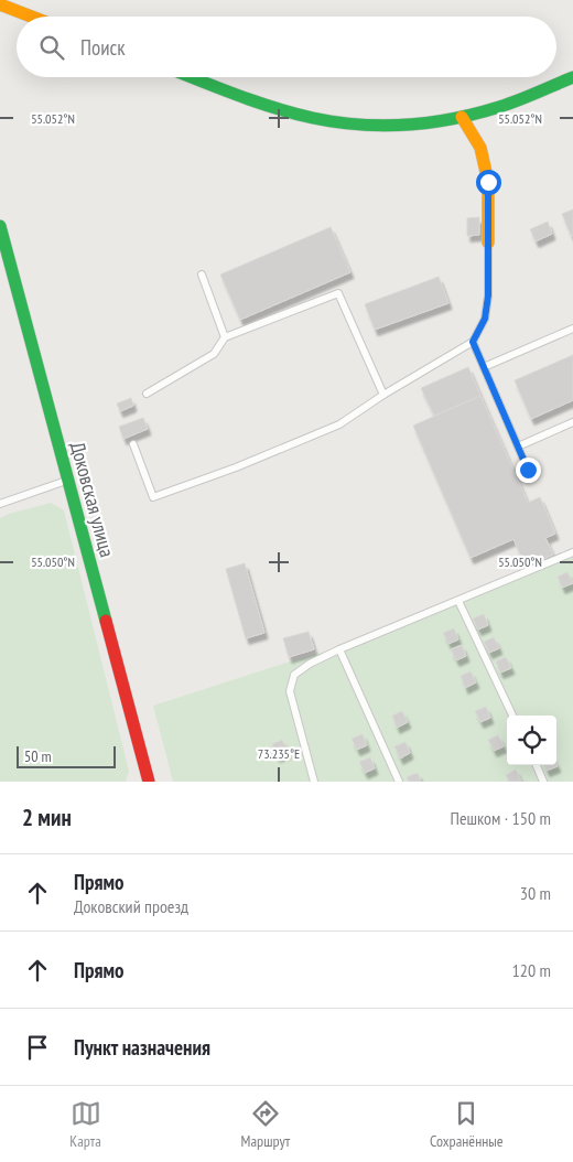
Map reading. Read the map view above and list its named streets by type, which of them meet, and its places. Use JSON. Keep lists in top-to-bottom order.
{
  "streets": {
    "street": ["Доковская улица"]
  },
  "scale_bar": "50 m",
  "page": {
    "search": "Поиск",
    "scale": "50 m",
    "heading": ["2 мин", "Пешком · 150 m"],
    "list": [
      ["Прямо", "Доковский проезд", "30 m"],
      ["Прямо", "120 m"],
      "Пункт назначения"
    ],
    "nav": ["Карта", "Маршрут", "Сохранённые"]
  },
  "coordinates": ["55.052°N", "55.050°N", "73.235°E"]
}
